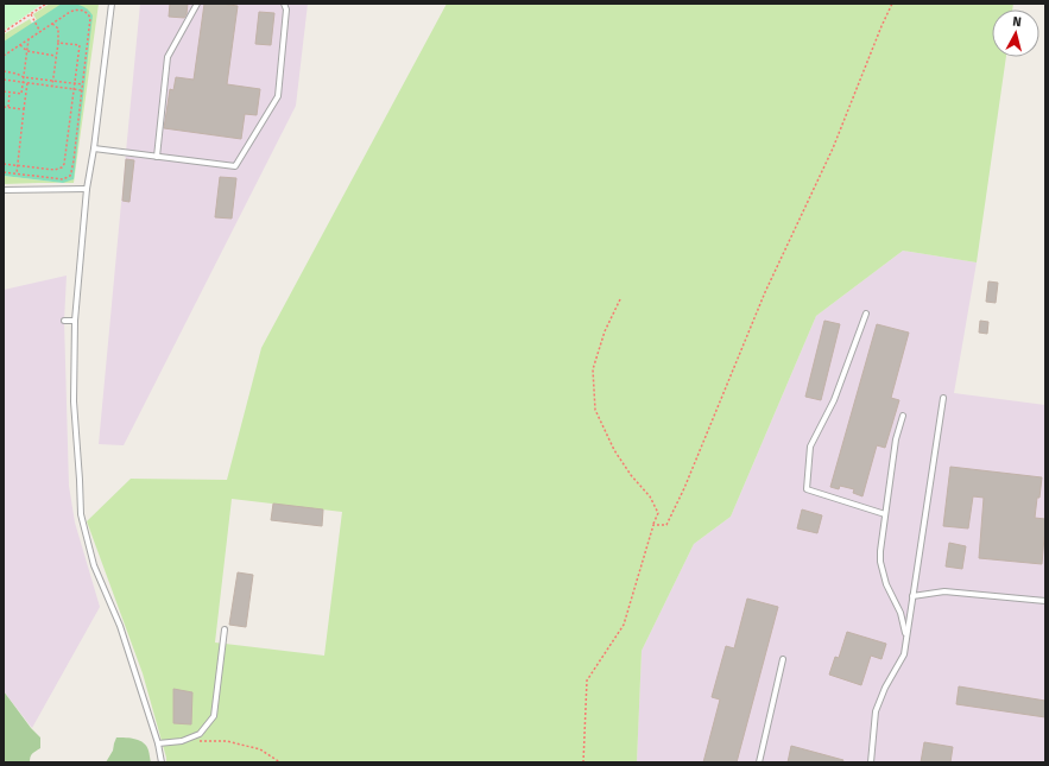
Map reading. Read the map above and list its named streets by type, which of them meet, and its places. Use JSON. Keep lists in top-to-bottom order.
{
  "north": "top"
}
